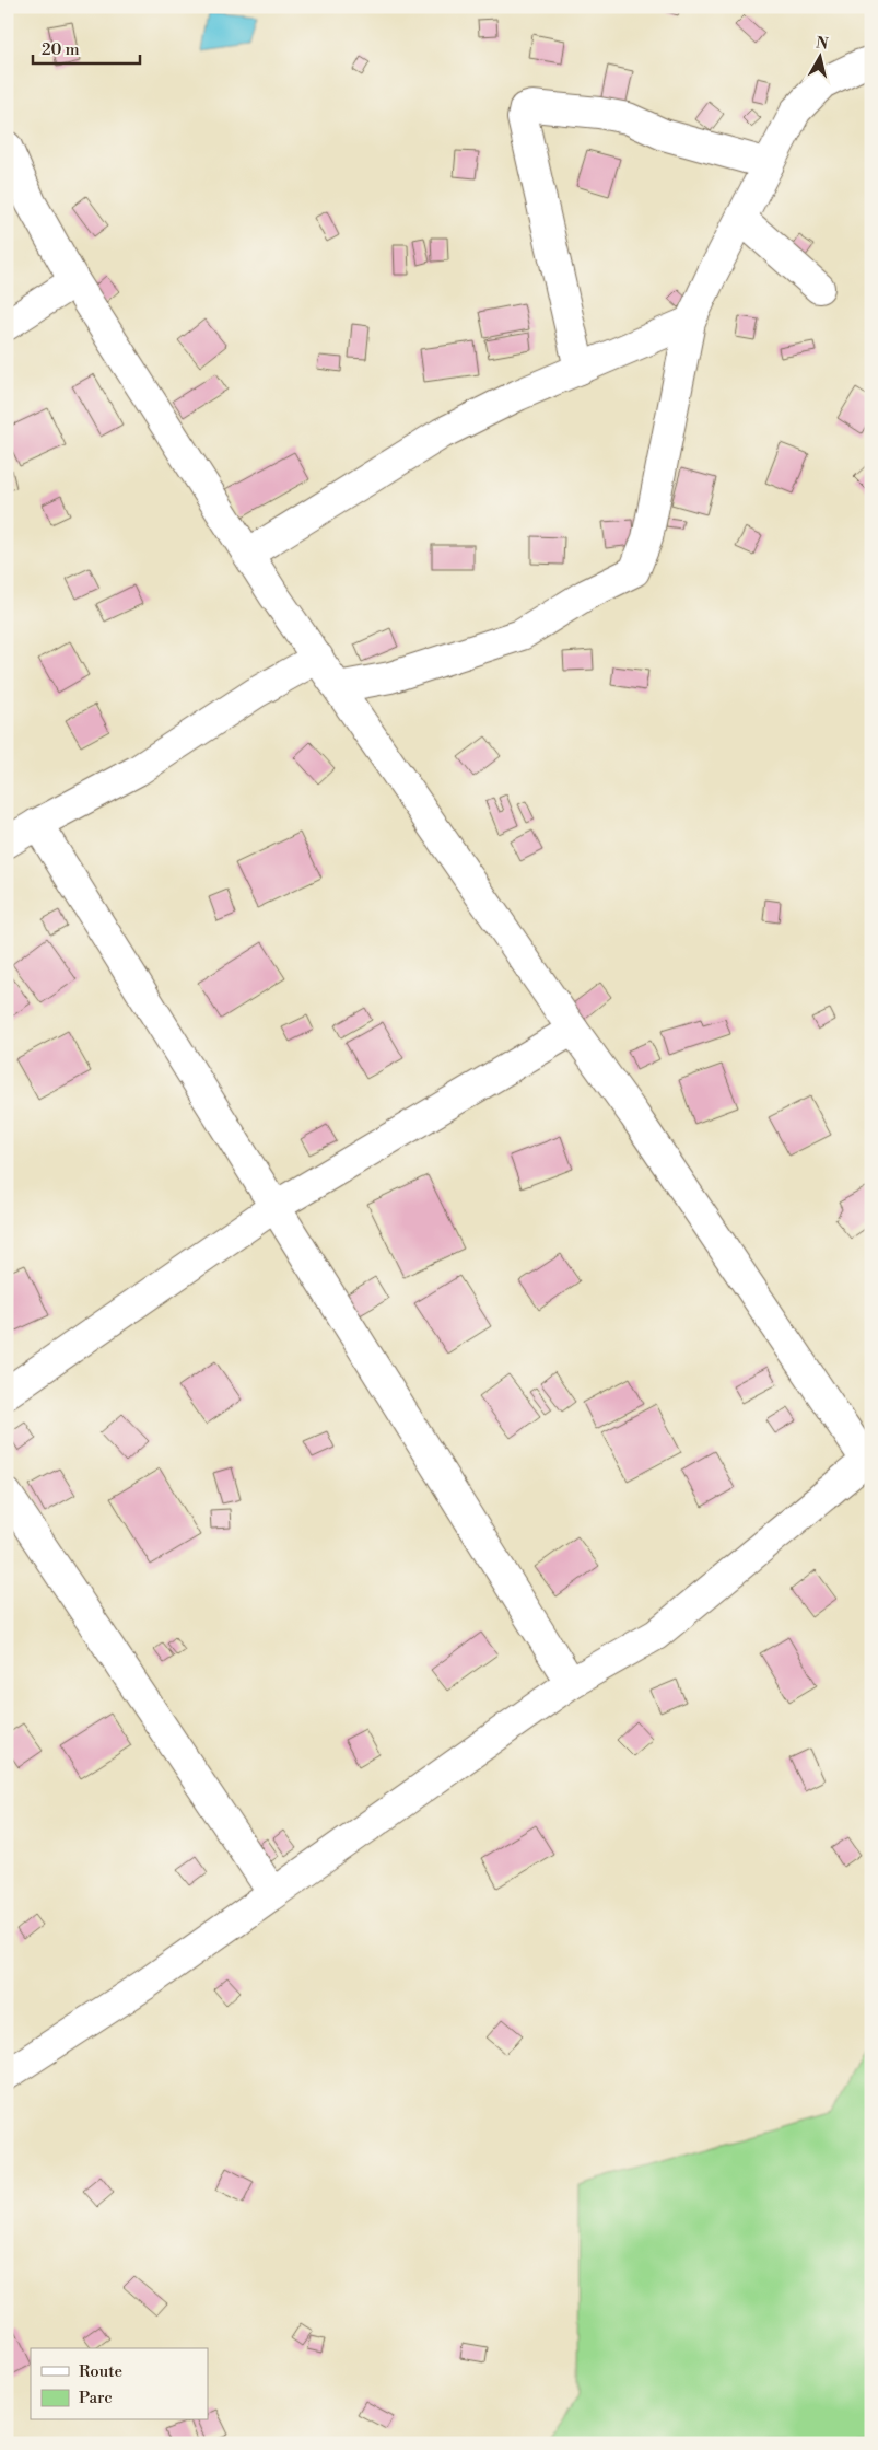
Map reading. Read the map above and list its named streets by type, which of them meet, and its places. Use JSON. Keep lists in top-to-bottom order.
{
  "legend": ["Route", "Parc"],
  "scale_bar": "20 m",
  "north": "top"
}
